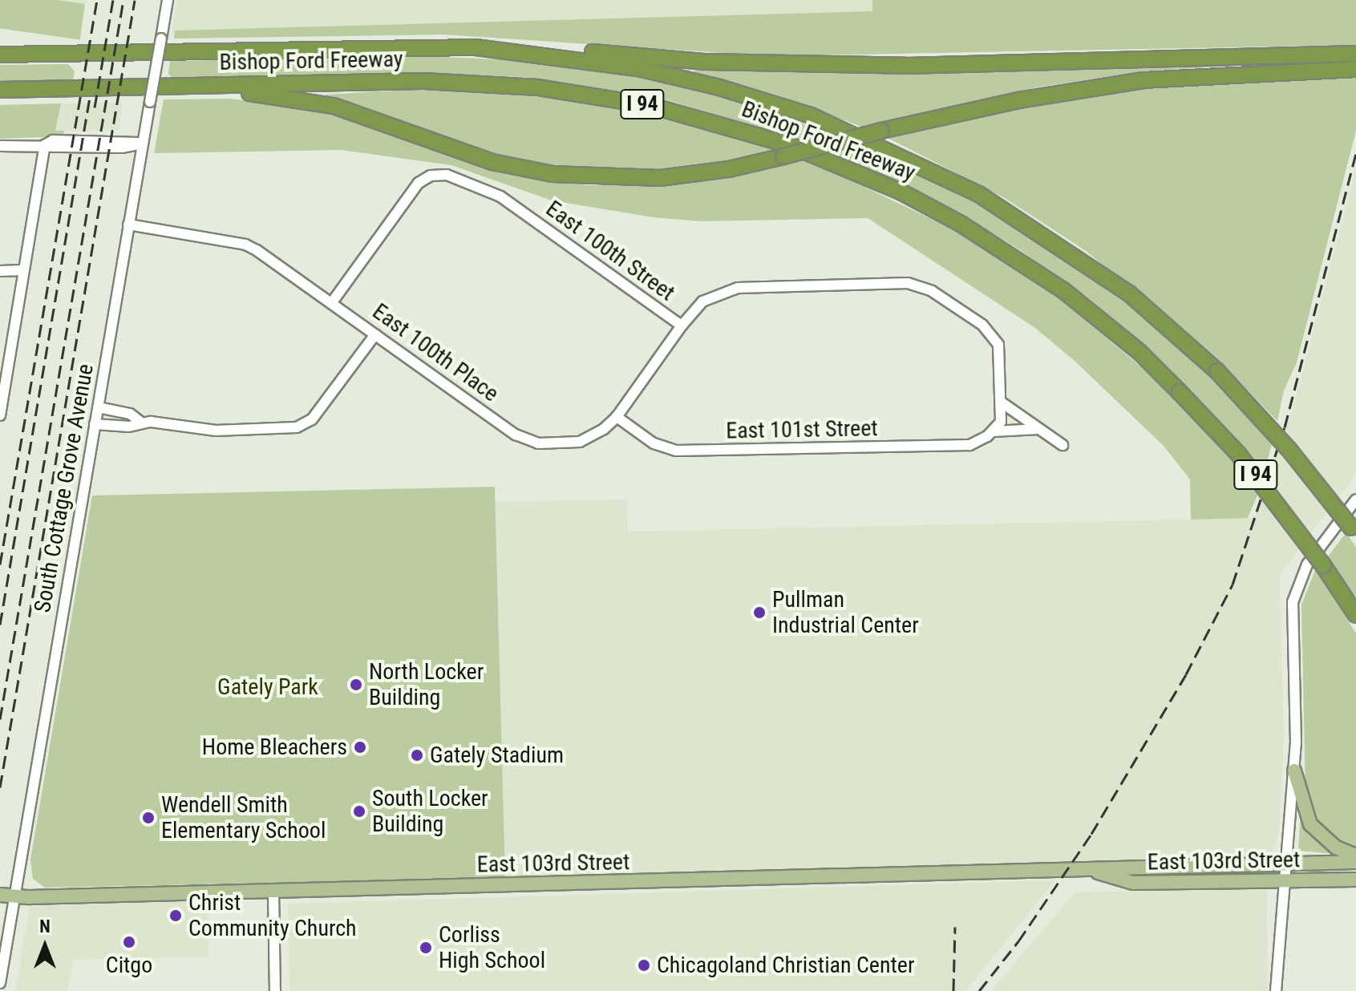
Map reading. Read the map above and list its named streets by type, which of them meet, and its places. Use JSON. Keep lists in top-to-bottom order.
{
  "streets": {
    "highway": ["Bishop Ford Freeway", "I 94"],
    "main road": ["East 103rd Street"],
    "street": [
      "East 100th Street",
      "East 100th Place",
      "East 101st Street",
      "South Cottage Grove Avenue"
    ]
  },
  "crossings": [
    ["East 100th Street", "East 100th Place"],
    ["East 100th Place", "East 101st Street"],
    ["East 100th Place", "South Cottage Grove Avenue"],
    ["South Cottage Grove Avenue", "East 103rd Street"]
  ],
  "parks": ["Gately Park"],
  "places": [
    "Pullman Industrial Center",
    "North Locker Building",
    "Home Bleachers",
    "Gately Stadium",
    "South Locker Building",
    "Wendell Smith Elementary School",
    "Christ Community Church",
    "Citgo",
    "Corliss High School",
    "Chicagoland Christian Center"
  ],
  "north": "top"
}
